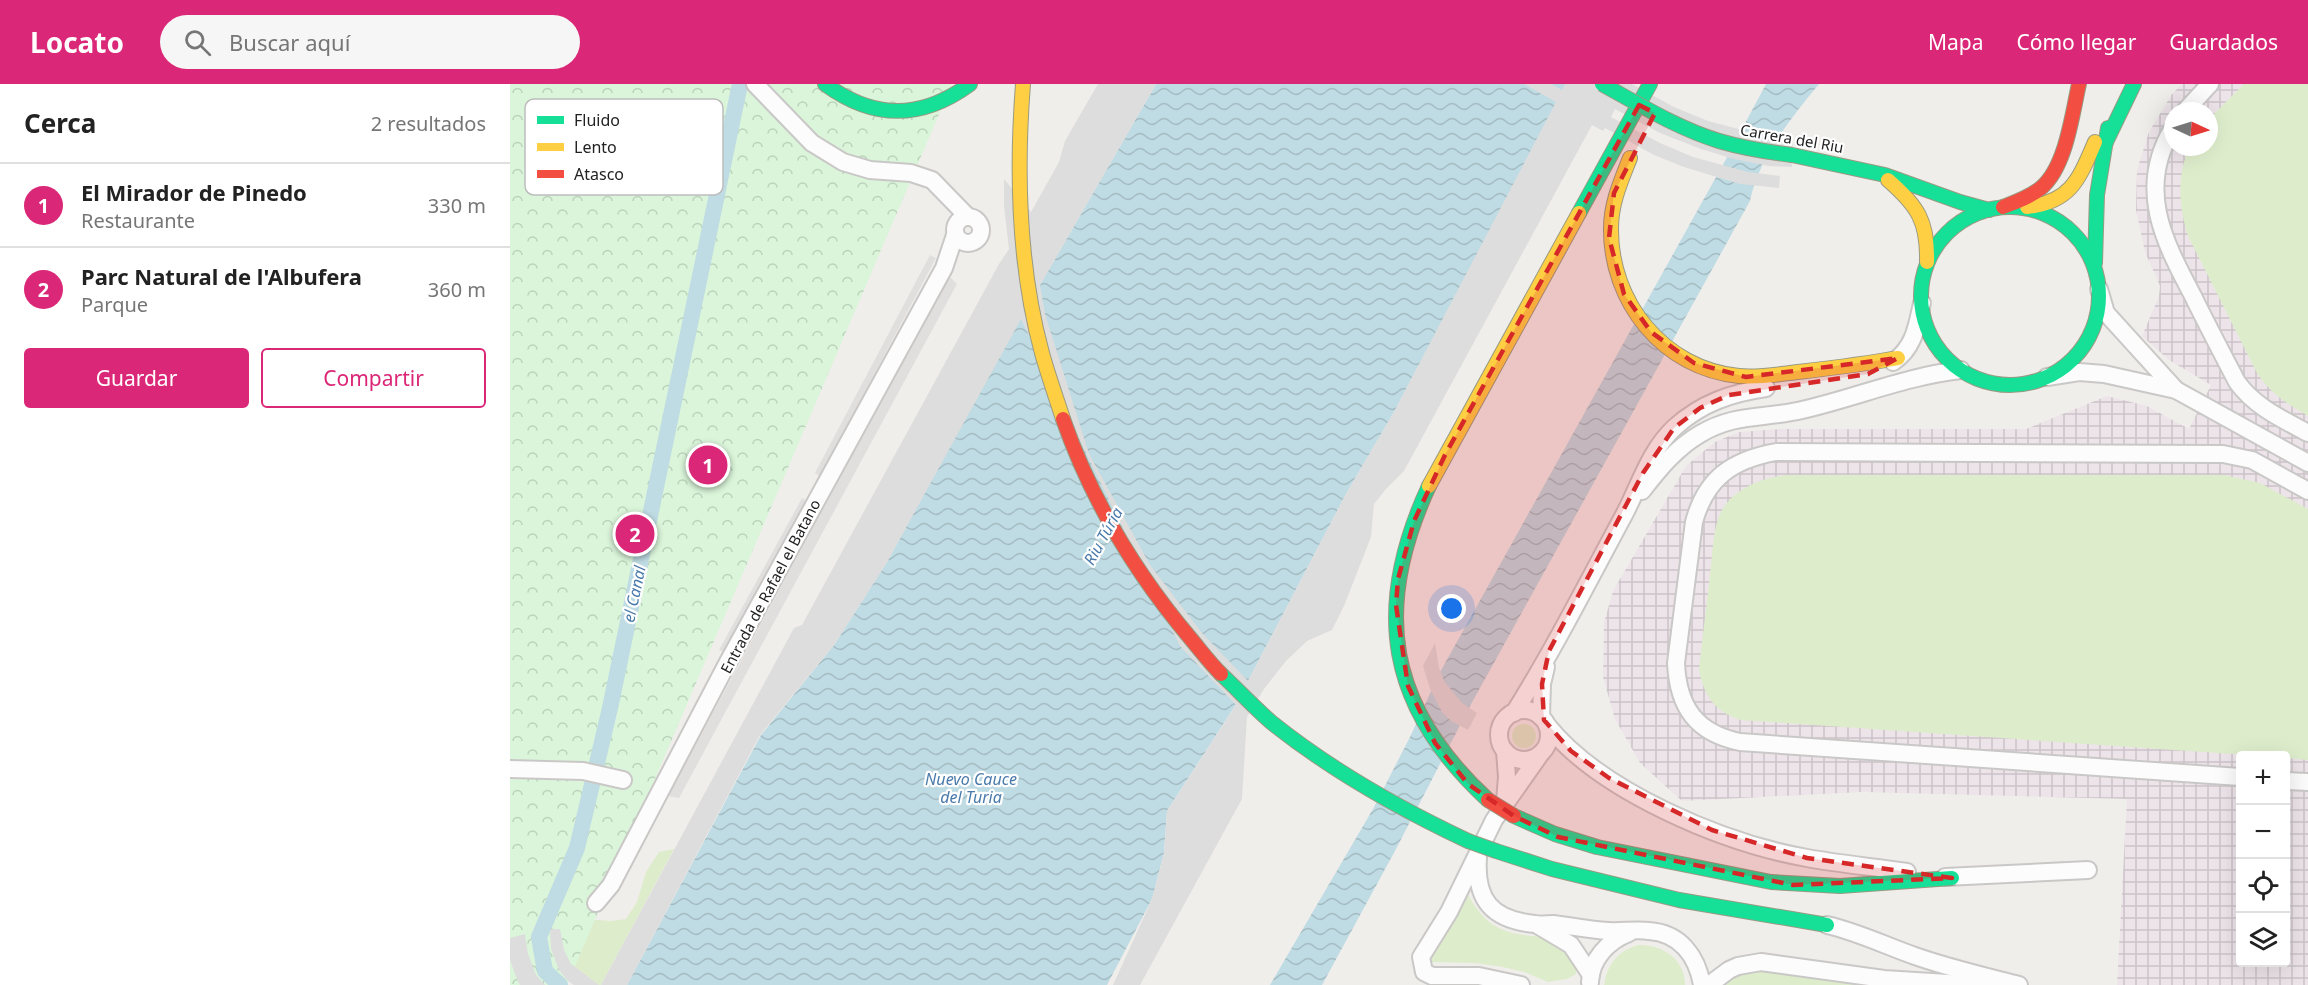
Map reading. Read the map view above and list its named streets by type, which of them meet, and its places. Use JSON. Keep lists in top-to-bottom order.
{
  "streets": {
    "main road": ["Carrera del Riu"],
    "street": ["Entrada de Rafael el Batano"]
  },
  "water": ["Riu Túria", "el Canal", "Nuevo Cauce del Turia"],
  "legend": ["Fluido", "Lento", "Atasco"],
  "north": "right",
  "page": {
    "header": "Locato",
    "search": "Buscar aquí",
    "nav": ["Mapa", "Cómo llegar", "Guardados"],
    "heading": ["Cerca", "2 resultados"],
    "list": [
      {
        "mark": "1",
        "name": "El Mirador de Pinedo",
        "note": "Restaurante",
        "value": "330 m"
      },
      {
        "mark": "2",
        "name": "Parc Natural de l'Albufera",
        "note": "Parque",
        "value": "360 m"
      }
    ],
    "buttons": ["Guardar", "Compartir"],
    "pins": ["1", "2"],
    "map_buttons": ["+", "−"]
  }
}
